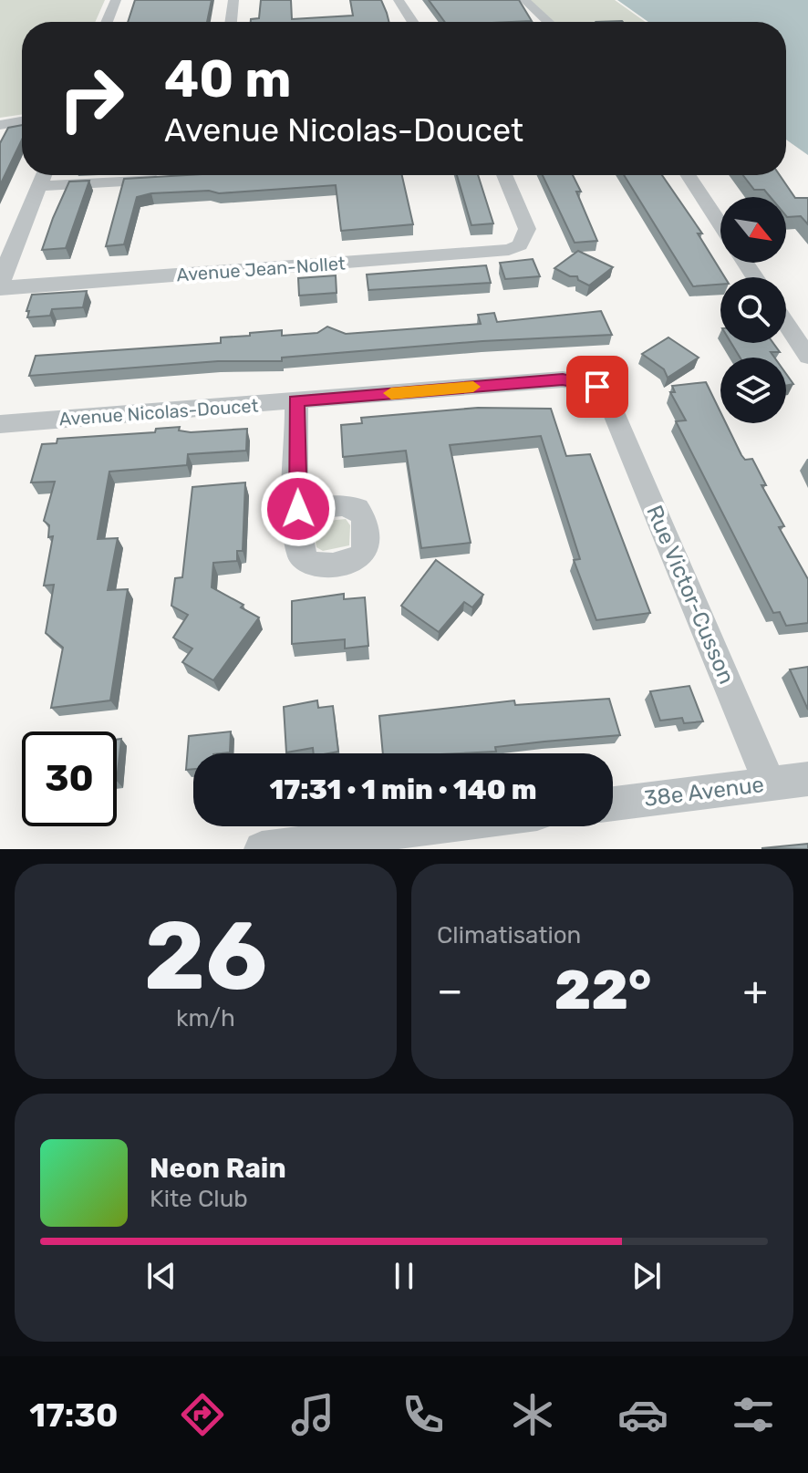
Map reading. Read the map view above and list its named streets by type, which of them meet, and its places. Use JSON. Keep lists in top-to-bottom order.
{
  "streets": {
    "street": [
      "Avenue Jean-Nollet",
      "Avenue Nicolas-Doucet",
      "Rue Victor-Cusson",
      "38e Avenue"
    ]
  },
  "crossings": [
    ["Avenue Nicolas-Doucet", "Rue Victor-Cusson"],
    ["Rue Victor-Cusson", "38e Avenue"]
  ],
  "north": "bottom right",
  "page": {
    "turn": ["40 m", "Avenue Nicolas-Doucet"],
    "limit": "30",
    "trip": "17:31 · 1 min · 140 m",
    "tile": [
      ["26", "km/h"],
      "Climatisation"
    ],
    "heat": ["−", "22°", "+"],
    "song": ["Neon Rain", "Kite Club"],
    "tabs": "17:30"
  }
}
